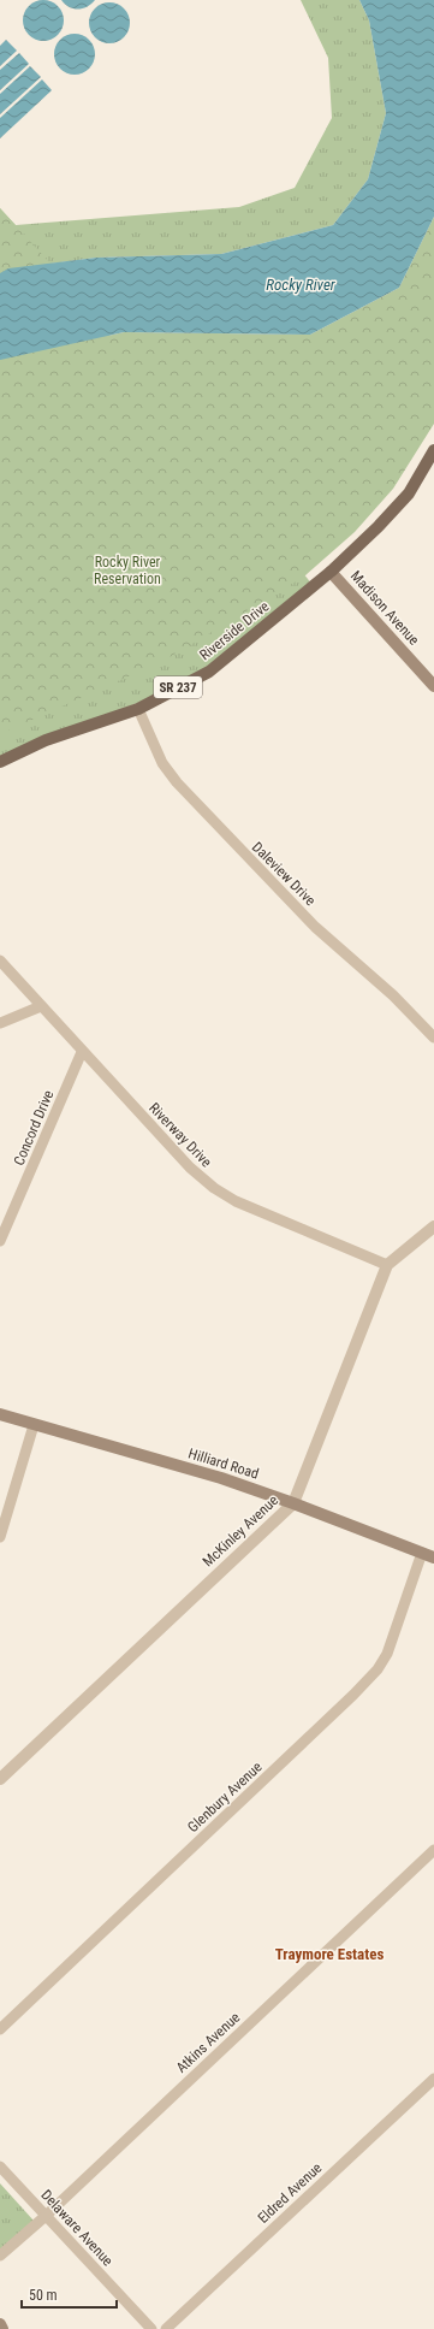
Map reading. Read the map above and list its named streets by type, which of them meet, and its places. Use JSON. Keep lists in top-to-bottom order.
{
  "streets": {
    "main road": [
      "Madison Avenue",
      "Riverside Drive",
      "SR 237",
      "Hilliard Road"
    ],
    "street": [
      "Daleview Drive",
      "Concord Drive",
      "Riverway Drive",
      "McKinley Avenue",
      "Glenbury Avenue",
      "Atkins Avenue",
      "Eldred Avenue",
      "Delaware Avenue"
    ]
  },
  "crossings": [
    ["Madison Avenue", "Riverside Drive"],
    ["Riverside Drive", "Daleview Drive"],
    ["Concord Drive", "Riverway Drive"],
    ["Riverway Drive", "McKinley Avenue"],
    ["Hilliard Road", "McKinley Avenue"],
    ["Hilliard Road", "Glenbury Avenue"],
    ["Atkins Avenue", "Delaware Avenue"]
  ],
  "districts": ["Traymore Estates"],
  "water": ["Rocky River"],
  "parks": ["Rocky River Reservation"],
  "scale_bar": "50 m"
}
